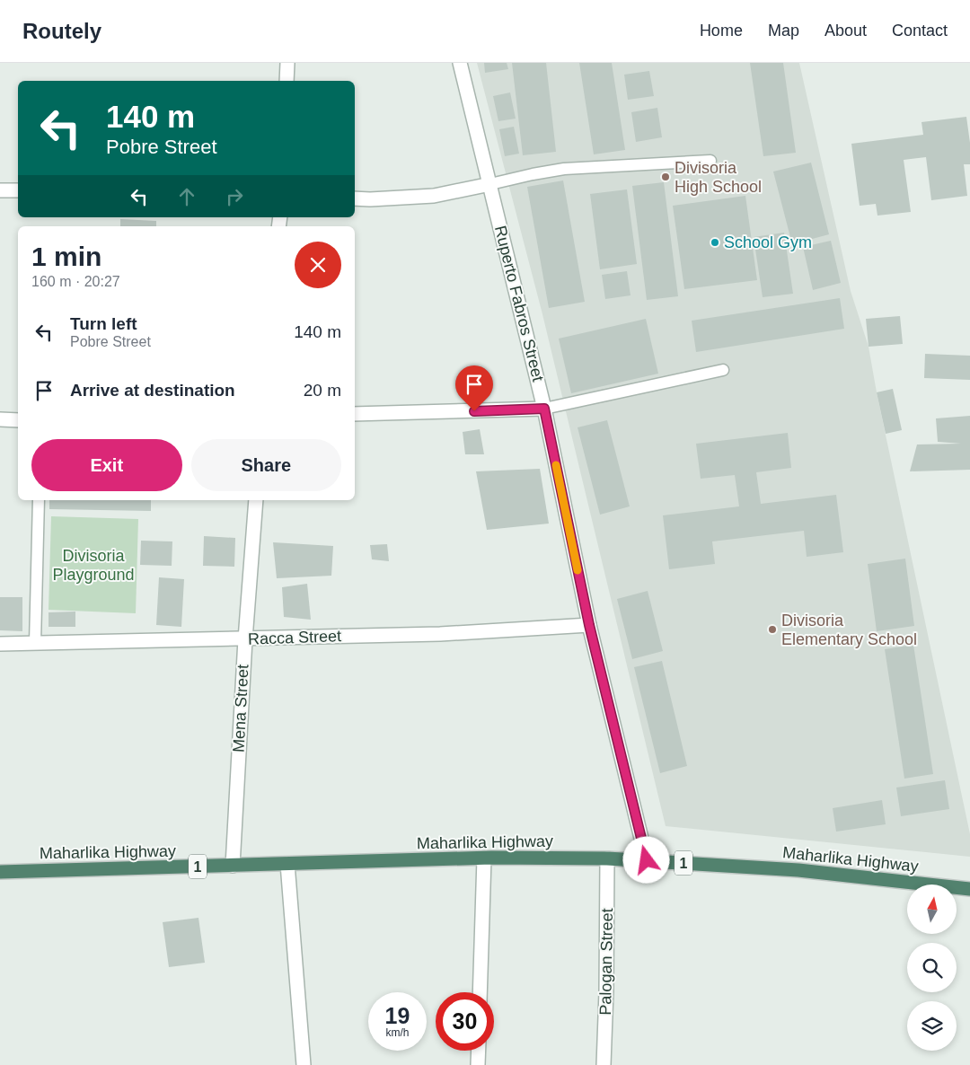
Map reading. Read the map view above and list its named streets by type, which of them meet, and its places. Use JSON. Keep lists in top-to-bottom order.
{
  "streets": {
    "highway": ["Maharlika Highway", "1"],
    "street": [
      "Ruperto Fabros Street",
      "Racca Street",
      "Mena Street",
      "Palogan Street"
    ]
  },
  "crossings": [
    ["Ruperto Fabros Street", "Racca Street"],
    ["Ruperto Fabros Street", "Maharlika Highway"],
    ["Racca Street", "Mena Street"],
    ["Mena Street", "Maharlika Highway"],
    ["Maharlika Highway", "Palogan Street"]
  ],
  "parks": ["Divisoria Playground"],
  "places": ["Divisoria High School", "School Gym", "Divisoria Elementary School"],
  "north": "top",
  "page": {
    "header": "Routely",
    "nav": [
      "Home",
      "Map",
      "About",
      "Contact"
    ],
    "turn": ["140 m", "Pobre Street"],
    "heading": ["1 min", "160 m · 20:27"],
    "list": [
      {
        "name": "Turn left",
        "note": "Pobre Street",
        "value": "140 m"
      },
      {
        "name": "Arrive at destination",
        "value": "20 m"
      }
    ],
    "buttons": ["Exit", "Share"],
    "speed": "19 km/h",
    "limit": "30"
  }
}
